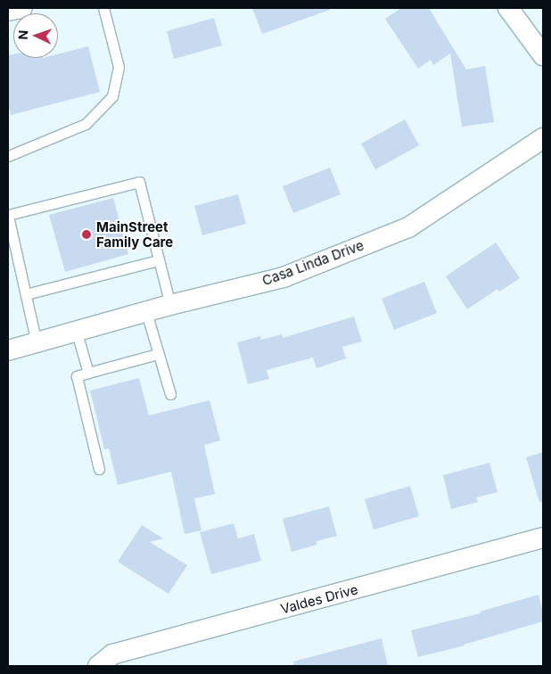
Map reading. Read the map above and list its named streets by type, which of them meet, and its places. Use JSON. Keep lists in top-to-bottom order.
{
  "streets": {
    "street": ["Casa Linda Drive", "Valdes Drive"]
  },
  "places": ["MainStreet Family Care"],
  "north": "left"
}
